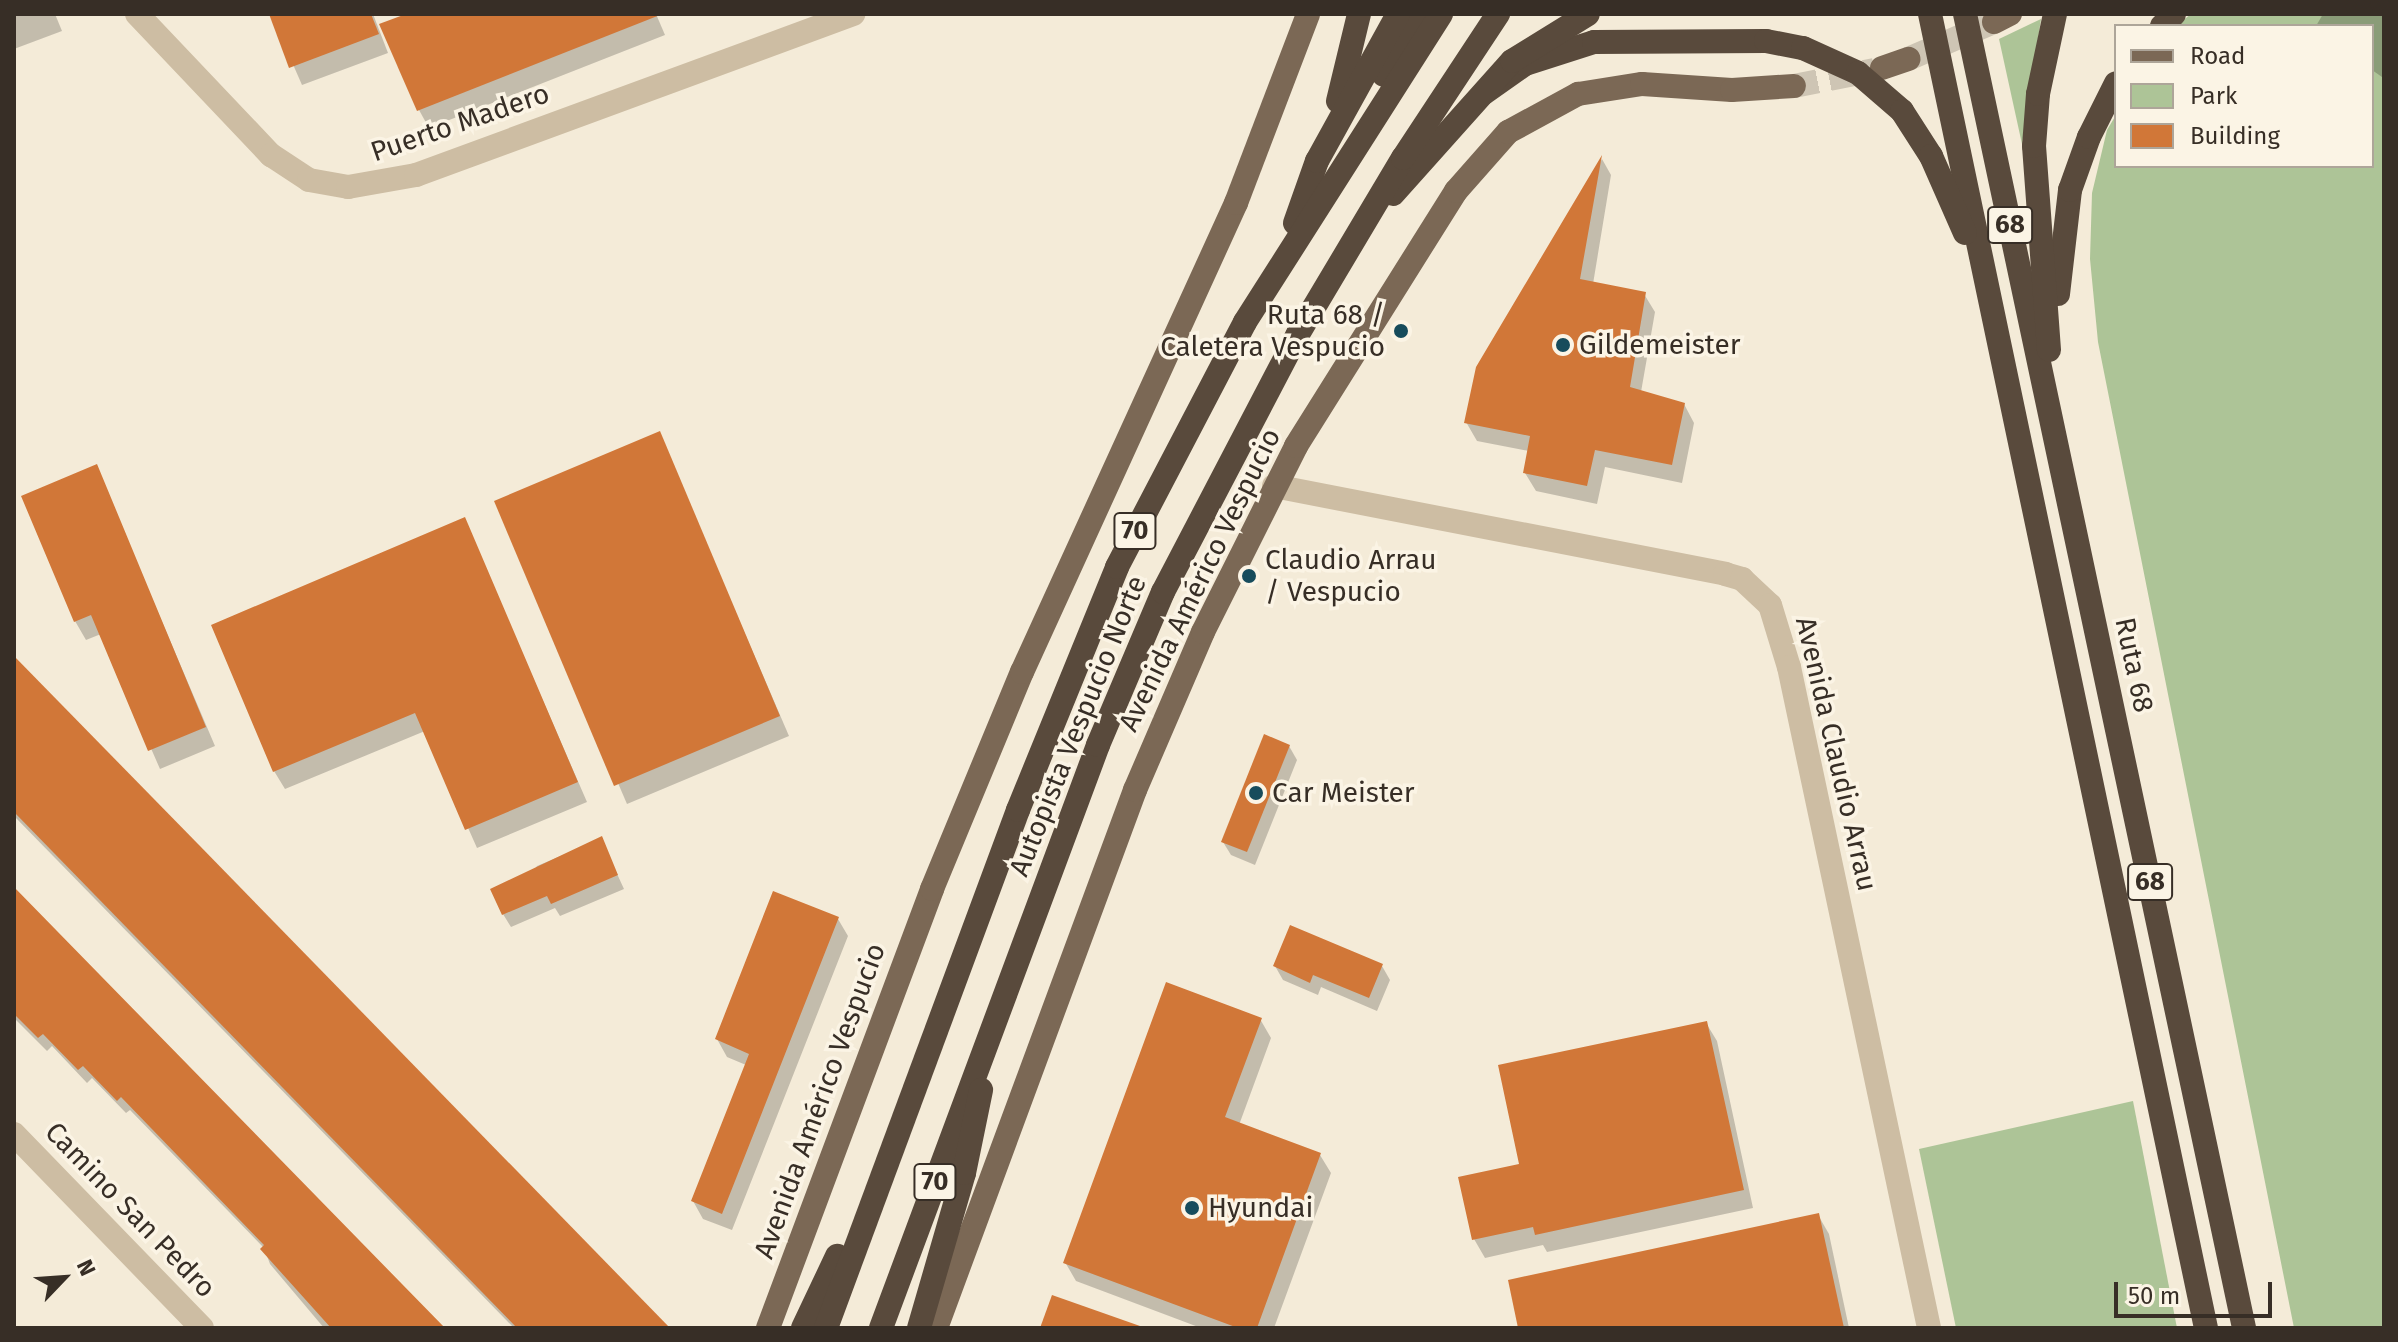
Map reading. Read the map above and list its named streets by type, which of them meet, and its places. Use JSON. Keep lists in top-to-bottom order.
{
  "streets": {
    "highway": [
      "68",
      "70",
      "Ruta 68",
      "Autopista Vespucio Norte"
    ],
    "main road": ["Avenida Américo Vespucio"],
    "street": ["Puerto Madero", "Avenida Claudio Arrau", "Camino San Pedro"]
  },
  "crossings": [
    ["Avenida Américo Vespucio", "Avenida Claudio Arrau"]
  ],
  "places": [
    "Ruta 68 / Caletera Vespucio",
    "Gildemeister",
    "Claudio Arrau / Vespucio",
    "Car Meister",
    "Hyundai"
  ],
  "legend": ["Road", "Park", "Building"],
  "scale_bar": "50 m",
  "north": "top right"
}
